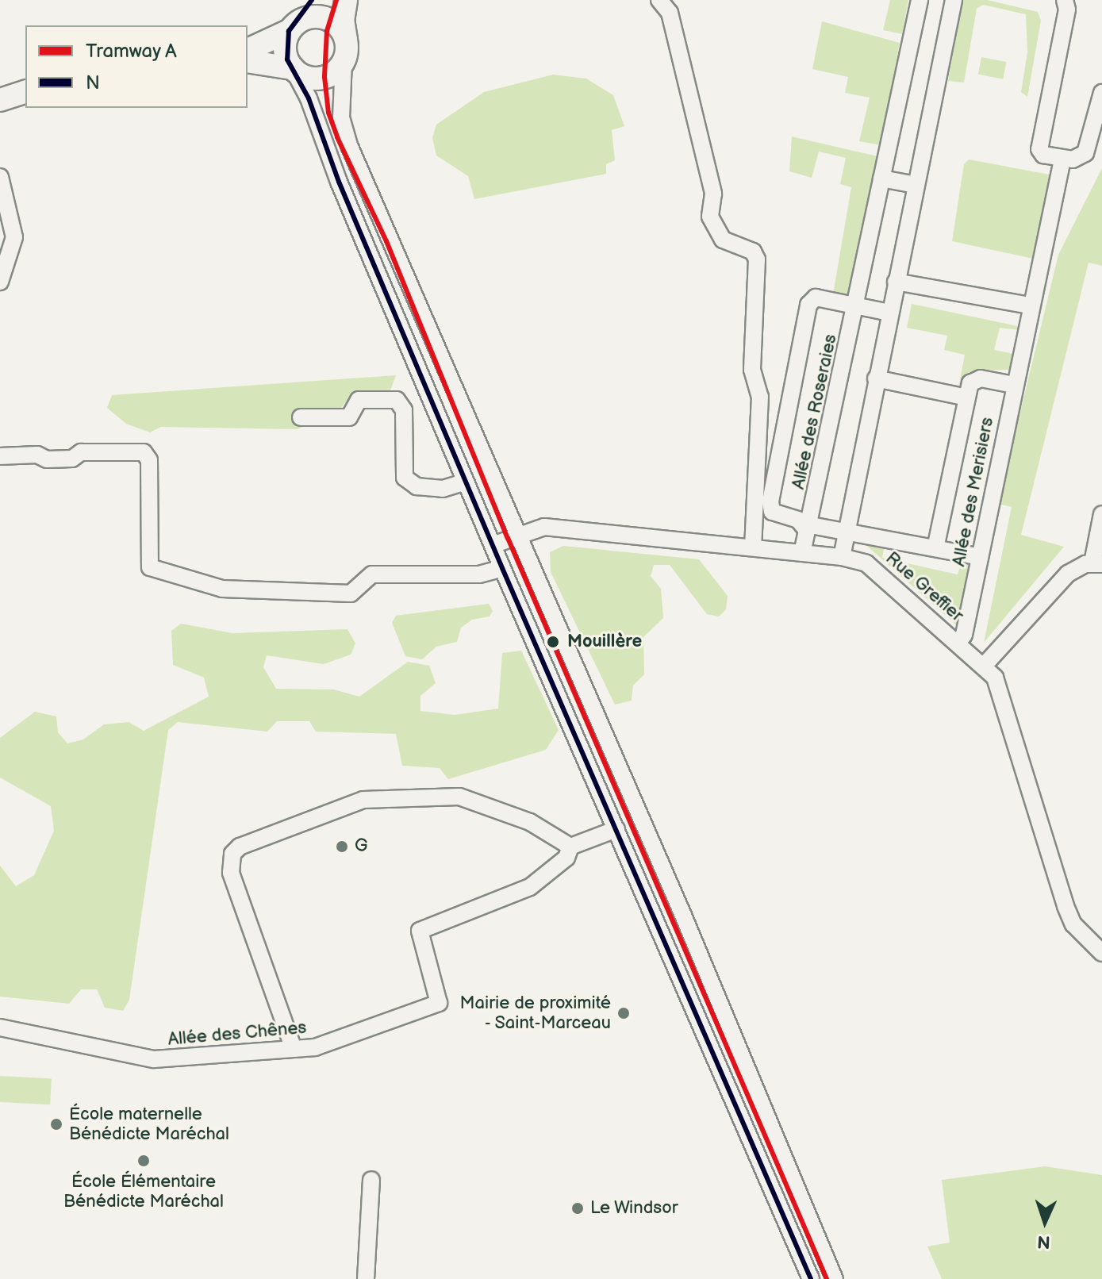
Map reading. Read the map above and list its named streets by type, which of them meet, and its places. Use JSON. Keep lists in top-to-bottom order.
{
  "streets": {
    "street": [
      "Allée des Roseraies",
      "Allée des Merisiers",
      "Rue Greffier",
      "Allée des Chênes"
    ]
  },
  "crossings": [
    ["Allée des Roseraies", "Rue Greffier"],
    ["Allée des Merisiers", "Rue Greffier"]
  ],
  "places": [
    "Mouillère",
    "G",
    "Mairie de proximité - Saint-Marceau",
    "École maternelle Bénédicte Maréchal",
    "École Élémentaire Bénédicte Maréchal",
    "Le Windsor"
  ],
  "lines": ["tram line A", "transit line N"],
  "legend": ["Tramway A", "N"],
  "north": "bottom"
}
